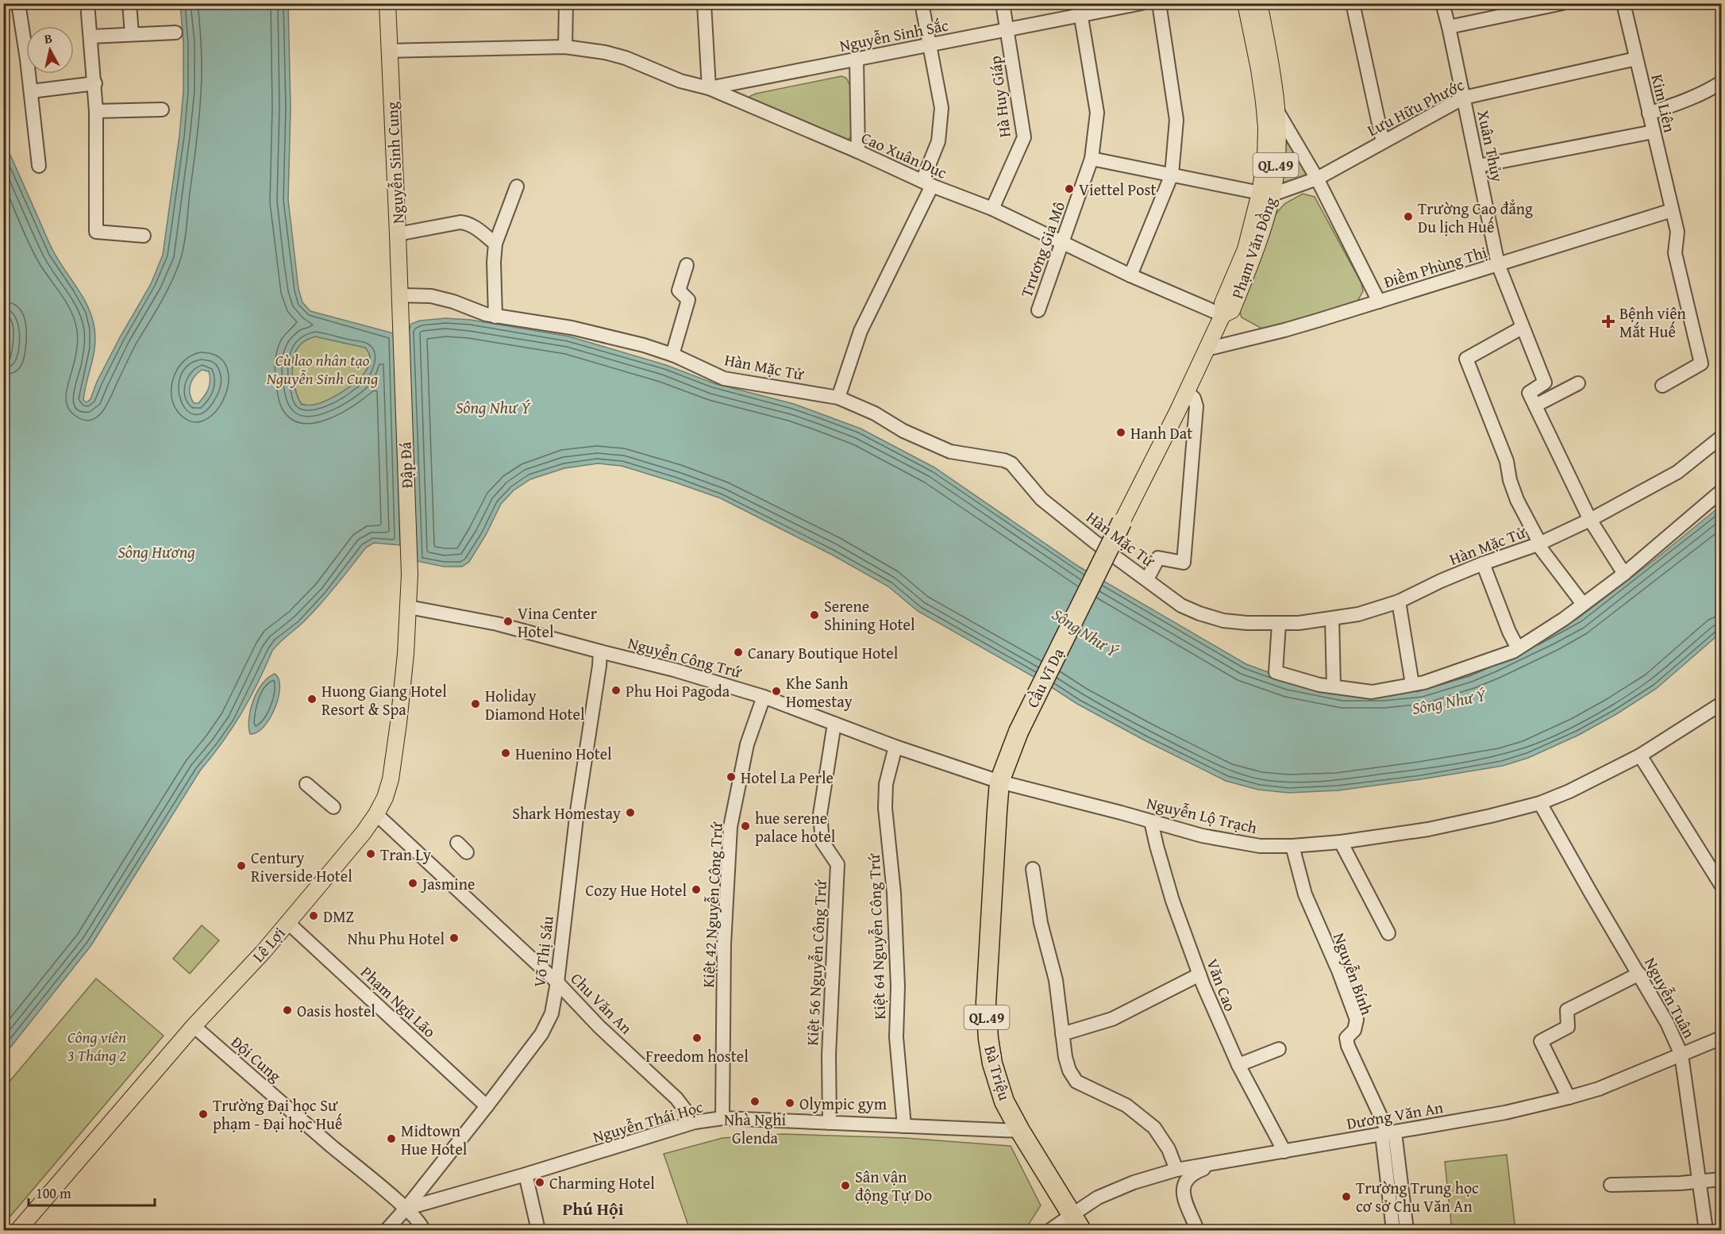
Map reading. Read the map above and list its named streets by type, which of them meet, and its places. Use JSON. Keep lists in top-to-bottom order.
{
  "streets": {
    "highway": ["QL.49", "Cầu Vĩ Dạ", "Bà Triệu"],
    "main road": [
      "Nguyễn Sinh Cung",
      "Phạm Văn Đồng",
      "Đập Đá",
      "Lê Lợi"
    ],
    "street": [
      "Nguyễn Sinh Sắc",
      "Hà Huy Giáp",
      "Kim Liên",
      "Lưu Hữu Phước",
      "Xuân Thủy",
      "Cao Xuân Dục",
      "Trương Gia Mô",
      "Điềm Phùng Thị",
      "Hàn Mặc Tử",
      "Nguyễn Công Trứ",
      "Nguyễn Lộ Trạch",
      "Kiệt 42 Nguyễn Công Trứ",
      "Kiệt 64 Nguyễn Công Trứ",
      "Võ Thị Sáu",
      "Kiệt 56 Nguyễn Công Trứ",
      "Nguyễn Bính",
      "Văn Cao",
      "Nguyễn Tuân",
      "Phạm Ngũ Lão",
      "Chu Văn An",
      "Đội Cung",
      "Dương Văn An",
      "Nguyễn Thái Học"
    ]
  },
  "crossings": [
    ["Nguyễn Sinh Sắc", "Hà Huy Giáp"],
    ["Nguyễn Sinh Sắc", "Cao Xuân Dục"],
    ["Nguyễn Sinh Sắc", "Trương Gia Mô"],
    ["Hà Huy Giáp", "Cao Xuân Dục"],
    ["Kim Liên", "Lưu Hữu Phước"],
    ["Kim Liên", "Điềm Phùng Thị"],
    ["Lưu Hữu Phước", "Xuân Thủy"],
    ["Lưu Hữu Phước", "Phạm Văn Đồng"],
    ["Xuân Thủy", "Điềm Phùng Thị"],
    ["Cao Xuân Dục", "Nguyễn Sinh Cung"],
    ["Cao Xuân Dục", "Phạm Văn Đồng"],
    ["Cao Xuân Dục", "Trương Gia Mô"],
    ["Nguyễn Sinh Cung", "Hàn Mặc Tử"],
    ["Nguyễn Sinh Cung", "Đập Đá"],
    ["Phạm Văn Đồng", "Điềm Phùng Thị"],
    ["Phạm Văn Đồng", "Cầu Vĩ Dạ"],
    ["Đập Đá", "Nguyễn Công Trứ"],
    ["Đập Đá", "Lê Lợi"],
    ["Nguyễn Công Trứ", "Cầu Vĩ Dạ"],
    ["Nguyễn Công Trứ", "Nguyễn Lộ Trạch"],
    ["Nguyễn Công Trứ", "Kiệt 42 Nguyễn Công Trứ"],
    ["Nguyễn Công Trứ", "Kiệt 64 Nguyễn Công Trứ"],
    ["Nguyễn Công Trứ", "Lê Lợi"],
    ["Nguyễn Công Trứ", "Võ Thị Sáu"],
    ["Nguyễn Công Trứ", "Kiệt 56 Nguyễn Công Trứ"],
    ["Nguyễn Công Trứ", "Bà Triệu"],
    ["Cầu Vĩ Dạ", "Nguyễn Lộ Trạch"],
    ["Cầu Vĩ Dạ", "Bà Triệu"],
    ["Nguyễn Lộ Trạch", "Nguyễn Bính"],
    ["Nguyễn Lộ Trạch", "Văn Cao"],
    ["Nguyễn Lộ Trạch", "Nguyễn Tuân"],
    ["Nguyễn Lộ Trạch", "Bà Triệu"],
    ["Kiệt 42 Nguyễn Công Trứ", "Nguyễn Thái Học"],
    ["Kiệt 64 Nguyễn Công Trứ", "Nguyễn Thái Học"],
    ["Lê Lợi", "Phạm Ngũ Lão"],
    ["Lê Lợi", "Chu Văn An"],
    ["Lê Lợi", "Đội Cung"],
    ["Võ Thị Sáu", "Phạm Ngũ Lão"],
    ["Võ Thị Sáu", "Chu Văn An"],
    ["Võ Thị Sáu", "Đội Cung"],
    ["Võ Thị Sáu", "Nguyễn Thái Học"],
    ["Kiệt 56 Nguyễn Công Trứ", "Nguyễn Thái Học"],
    ["Nguyễn Bính", "Dương Văn An"],
    ["Văn Cao", "Dương Văn An"],
    ["Nguyễn Tuân", "Dương Văn An"],
    ["Chu Văn An", "Nguyễn Thái Học"],
    ["Đội Cung", "Nguyễn Thái Học"],
    ["Bà Triệu", "Dương Văn An"],
    ["Bà Triệu", "Nguyễn Thái Học"]
  ],
  "districts": ["Phú Hội"],
  "water": ["Sông Như Ý", "Sông Hương"],
  "parks": ["Cù lao nhân tạo Nguyễn Sinh Cung", "Công viên 3 Tháng 2"],
  "places": {
    "other": [
      "Viettel Post",
      "Trường Cao đẳng Du lịch Huế",
      "Hanh Dat",
      "Serene Shining Hotel",
      "Vina Center Hotel",
      "Canary Boutique Hotel",
      "Phu Hoi Pagoda",
      "Khe Sanh Homestay",
      "Huong Giang Hotel Resort & Spa",
      "Holiday Diamond Hotel",
      "Huenino Hotel",
      "Hotel La Perle",
      "Shark Homestay",
      "hue serene palace hotel",
      "Tran Ly",
      "Century Riverside Hotel",
      "Jasmine",
      "Cozy Hue Hotel",
      "DMZ",
      "Nhu Phu Hotel",
      "Oasis hostel",
      "Freedom hostel",
      "Nhà Nghỉ Glenda",
      "Olympic gym",
      "Trường Đại học Sư phạm - Đại học Huế",
      "Midtown Hue Hotel",
      "Charming Hotel",
      "Sân vận động Tự Do",
      "Trường Trung học cơ sở Chu Văn An"
    ],
    "health": ["Bệnh viện Mắt Huế"]
  },
  "scale_bar": "100 m",
  "north": "top"
}
